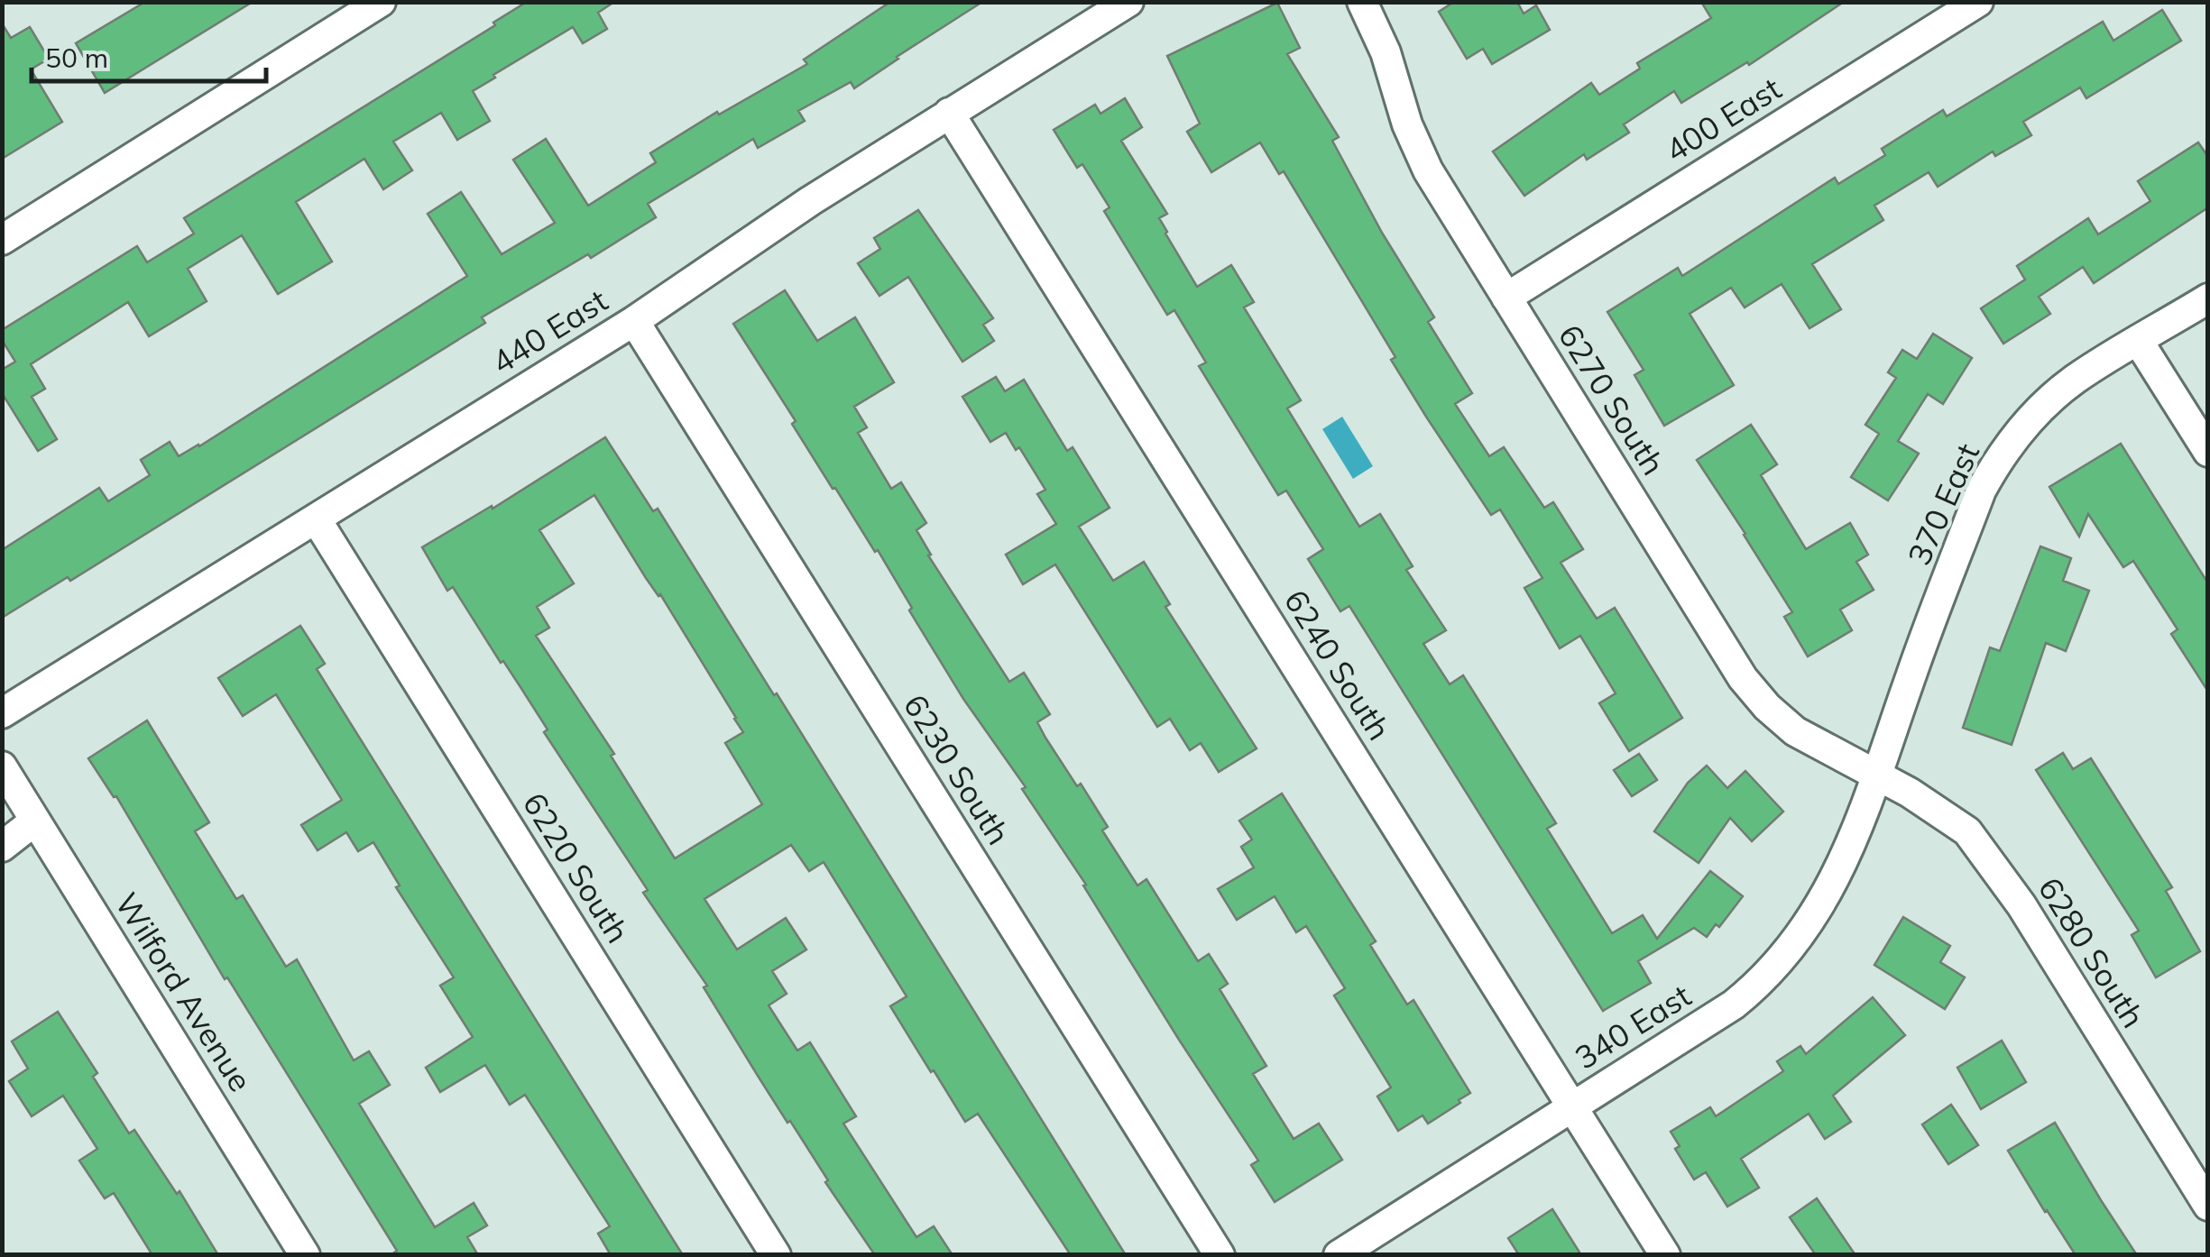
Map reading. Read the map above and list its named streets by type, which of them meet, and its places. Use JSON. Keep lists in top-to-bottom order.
{
  "streets": {
    "street": [
      "400 East",
      "440 East",
      "6270 South",
      "370 East",
      "6240 South",
      "6230 South",
      "6220 South",
      "6280 South",
      "Wilford Avenue",
      "340 East"
    ]
  },
  "crossings": [
    ["400 East", "6270 South"],
    ["440 East", "6240 South"],
    ["440 East", "6230 South"],
    ["440 East", "6220 South"],
    ["6270 South", "370 East"],
    ["6270 South", "6280 South"],
    ["6270 South", "340 East"],
    ["370 East", "6280 South"],
    ["370 East", "340 East"],
    ["6240 South", "340 East"],
    ["6280 South", "340 East"]
  ],
  "scale_bar": "50 m"
}
